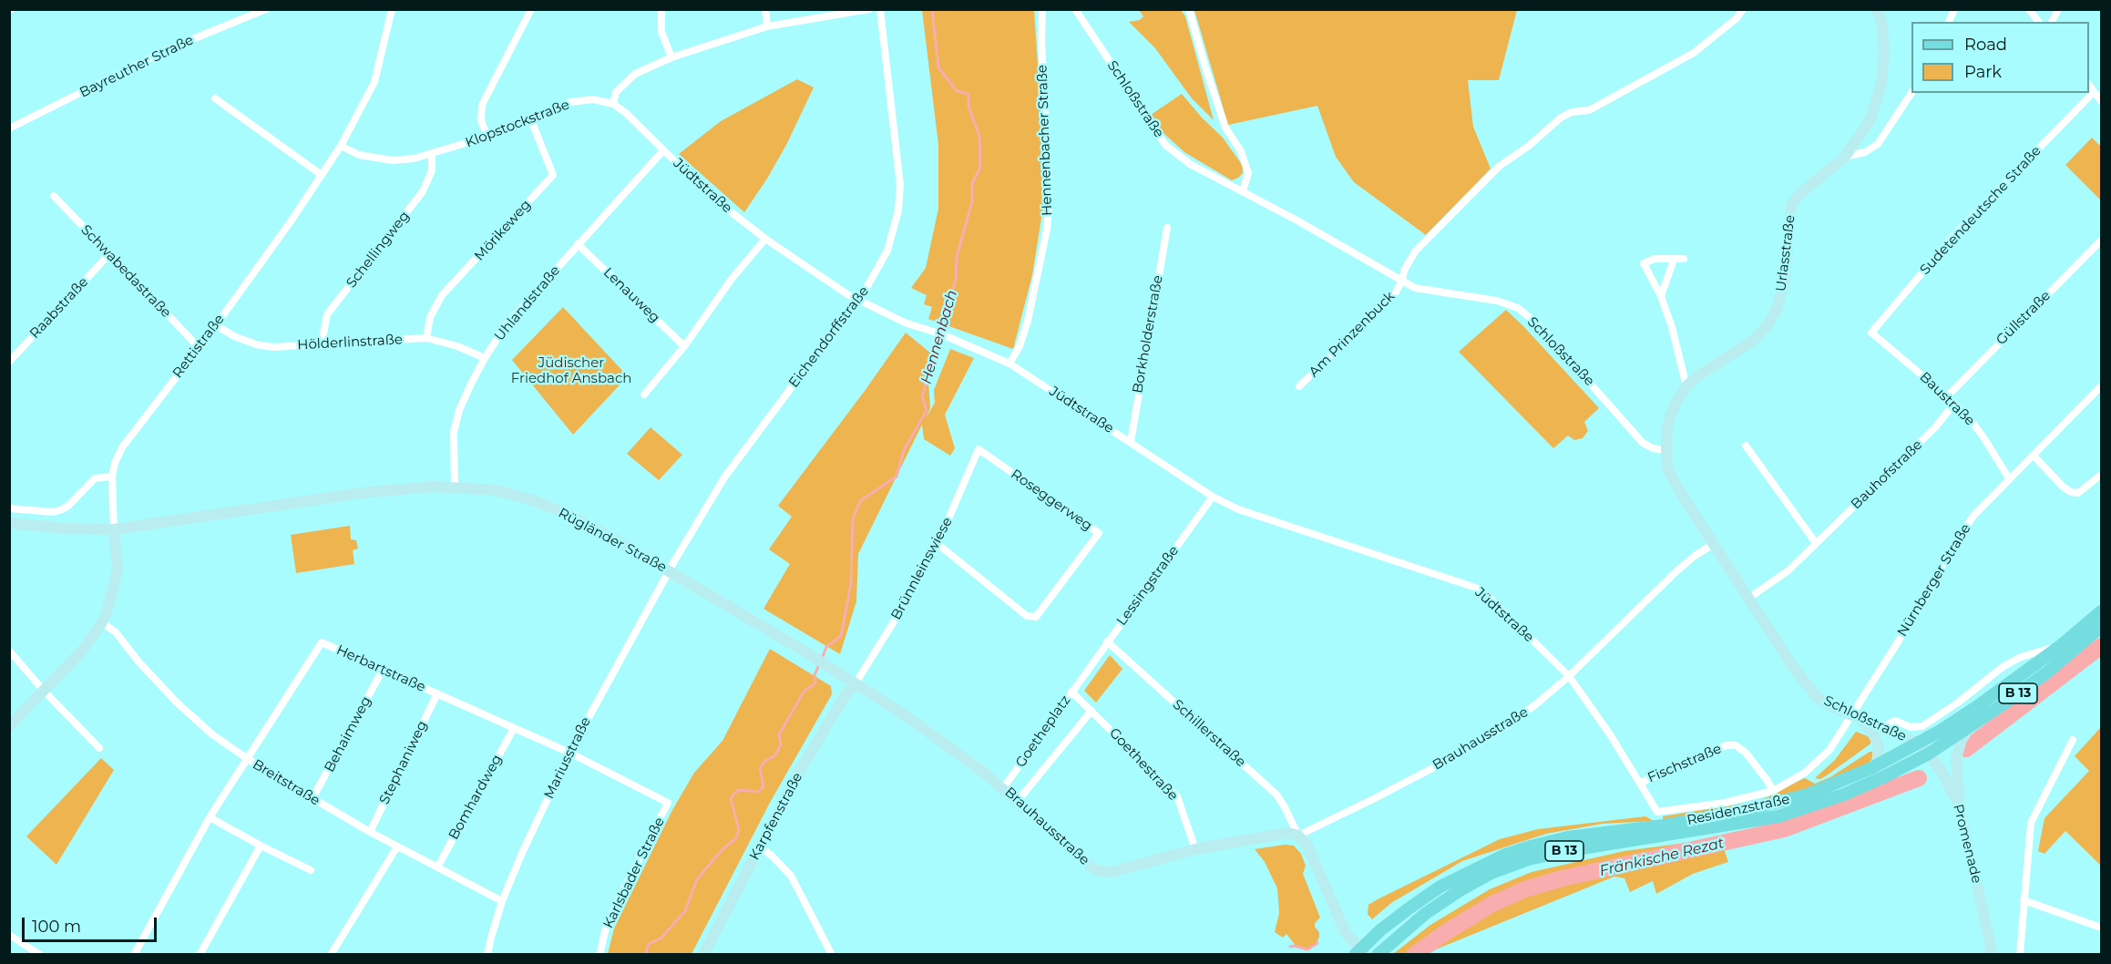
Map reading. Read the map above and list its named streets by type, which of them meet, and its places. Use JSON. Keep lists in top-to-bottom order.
{
  "streets": {
    "main road": [
      "Schloßstraße",
      "Urlasstraße",
      "Rügländer Straße",
      "B 13",
      "Brauhausstraße",
      "Residenzstraße",
      "Karpfenstraße",
      "Promenade"
    ],
    "street": [
      "Bayreuther Straße",
      "Klopstockstraße",
      "Hennenbacher Straße",
      "Jüdtstraße",
      "Sudetendeutsche Straße",
      "Mörikeweg",
      "Schellingweg",
      "Schwabedastraße",
      "Lenauweg",
      "Uhlandstraße",
      "Raabstraße",
      "Güllstraße",
      "Borkholderstraße",
      "Am Prinzenbuck",
      "Eichendorffstraße",
      "Hölderlinstraße",
      "Rettistraße",
      "Baustraße",
      "Bauhofstraße",
      "Roseggerweg",
      "Brünnleinswiese",
      "Nürnberger Straße",
      "Lessingstraße",
      "Herbartstraße",
      "Goetheplatz",
      "Schillerstraße",
      "Behaimweg",
      "Mariusstraße",
      "Stephaniweg",
      "Fischstraße",
      "Goethestraße",
      "Breitstraße",
      "Bomhardweg",
      "Karlsbader Straße"
    ]
  },
  "crossings": [
    ["Schloßstraße", "Urlasstraße"],
    ["Schloßstraße", "Am Prinzenbuck"],
    ["Schloßstraße", "Bauhofstraße"],
    ["Schloßstraße", "Nürnberger Straße"],
    ["Schloßstraße", "Brauhausstraße"],
    ["Schloßstraße", "Fischstraße"],
    ["Schloßstraße", "Residenzstraße"],
    ["Schloßstraße", "Promenade"],
    ["Klopstockstraße", "Jüdtstraße"],
    ["Klopstockstraße", "Mörikeweg"],
    ["Klopstockstraße", "Schellingweg"],
    ["Klopstockstraße", "Rettistraße"],
    ["Hennenbacher Straße", "Jüdtstraße"],
    ["Jüdtstraße", "Uhlandstraße"],
    ["Jüdtstraße", "Borkholderstraße"],
    ["Jüdtstraße", "Eichendorffstraße"],
    ["Jüdtstraße", "Lessingstraße"],
    ["Jüdtstraße", "Brauhausstraße"],
    ["Jüdtstraße", "Fischstraße"],
    ["Sudetendeutsche Straße", "Baustraße"],
    ["Mörikeweg", "Hölderlinstraße"],
    ["Schellingweg", "Hölderlinstraße"],
    ["Schwabedastraße", "Raabstraße"],
    ["Schwabedastraße", "Rettistraße"],
    ["Lenauweg", "Uhlandstraße"],
    ["Uhlandstraße", "Hölderlinstraße"],
    ["Uhlandstraße", "Rügländer Straße"],
    ["Güllstraße", "Baustraße"],
    ["Eichendorffstraße", "Rügländer Straße"],
    ["Eichendorffstraße", "Mariusstraße"],
    ["Hölderlinstraße", "Rettistraße"],
    ["Rettistraße", "Rügländer Straße"],
    ["Baustraße", "Bauhofstraße"],
    ["Baustraße", "Nürnberger Straße"],
    ["Roseggerweg", "Brünnleinswiese"],
    ["Rügländer Straße", "Brünnleinswiese"],
    ["Rügländer Straße", "Brauhausstraße"],
    ["Rügländer Straße", "Mariusstraße"],
    ["Rügländer Straße", "Karpfenstraße"],
    ["Brünnleinswiese", "Brauhausstraße"],
    ["Brünnleinswiese", "Karpfenstraße"],
    ["Nürnberger Straße", "Fischstraße"],
    ["Lessingstraße", "Goetheplatz"],
    ["Lessingstraße", "Schillerstraße"],
    ["Herbartstraße", "Behaimweg"],
    ["Herbartstraße", "Mariusstraße"],
    ["Herbartstraße", "Stephaniweg"],
    ["Herbartstraße", "Breitstraße"],
    ["Herbartstraße", "Bomhardweg"],
    ["Herbartstraße", "Karlsbader Straße"],
    ["Goetheplatz", "Brauhausstraße"],
    ["Goetheplatz", "Goethestraße"],
    ["Schillerstraße", "Brauhausstraße"],
    ["Behaimweg", "Breitstraße"],
    ["Brauhausstraße", "Fischstraße"],
    ["Brauhausstraße", "Goethestraße"],
    ["Brauhausstraße", "Karpfenstraße"],
    ["Mariusstraße", "Breitstraße"],
    ["Mariusstraße", "Karlsbader Straße"],
    ["Stephaniweg", "Breitstraße"],
    ["Breitstraße", "Bomhardweg"],
    ["Residenzstraße", "Promenade"]
  ],
  "water": ["Hennenbach", "Fränkische Rezat"],
  "parks": ["Jüdischer Friedhof Ansbach"],
  "legend": ["Road", "Park"],
  "scale_bar": "100 m"
}
